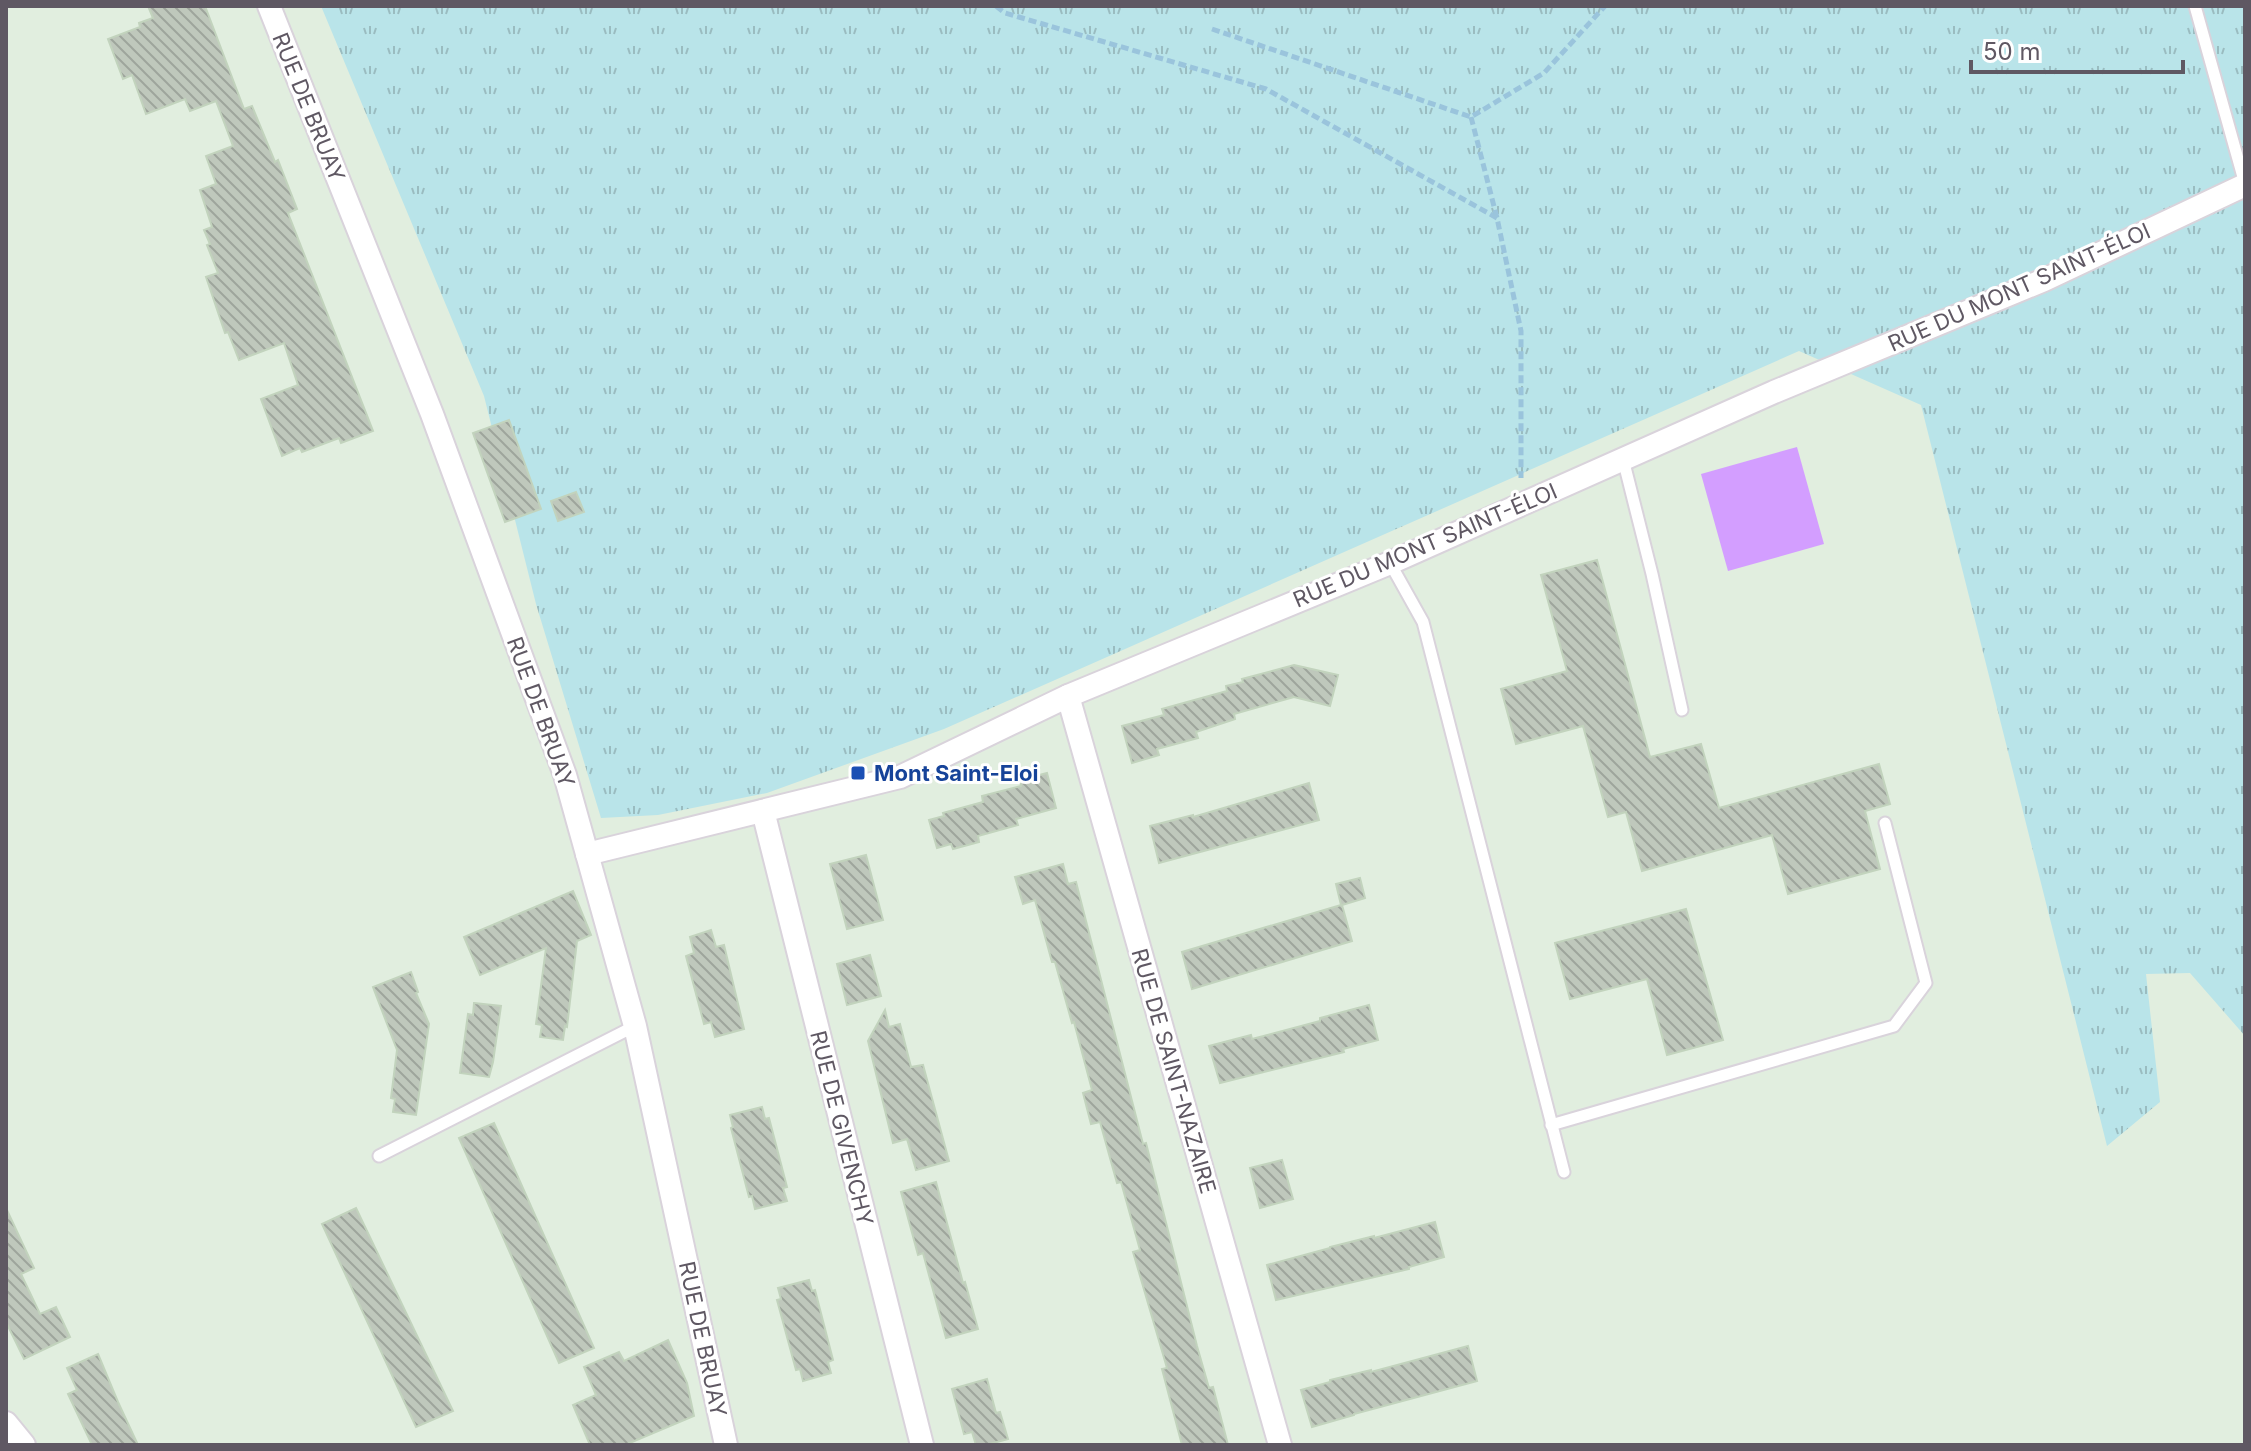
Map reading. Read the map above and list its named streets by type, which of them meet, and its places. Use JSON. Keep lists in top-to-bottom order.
{
  "streets": {
    "street": [
      "RUE DE BRUAY",
      "RUE DU MONT SAINT-ÉLOI",
      "RUE DE SAINT-NAZAIRE",
      "RUE DE GIVENCHY"
    ]
  },
  "crossings": [
    ["RUE DE BRUAY", "RUE DU MONT SAINT-ÉLOI"],
    ["RUE DU MONT SAINT-ÉLOI", "RUE DE SAINT-NAZAIRE"],
    ["RUE DU MONT SAINT-ÉLOI", "RUE DE GIVENCHY"]
  ],
  "places": {
    "transit": ["Mont Saint-Eloi"]
  },
  "scale_bar": "50 m"
}
